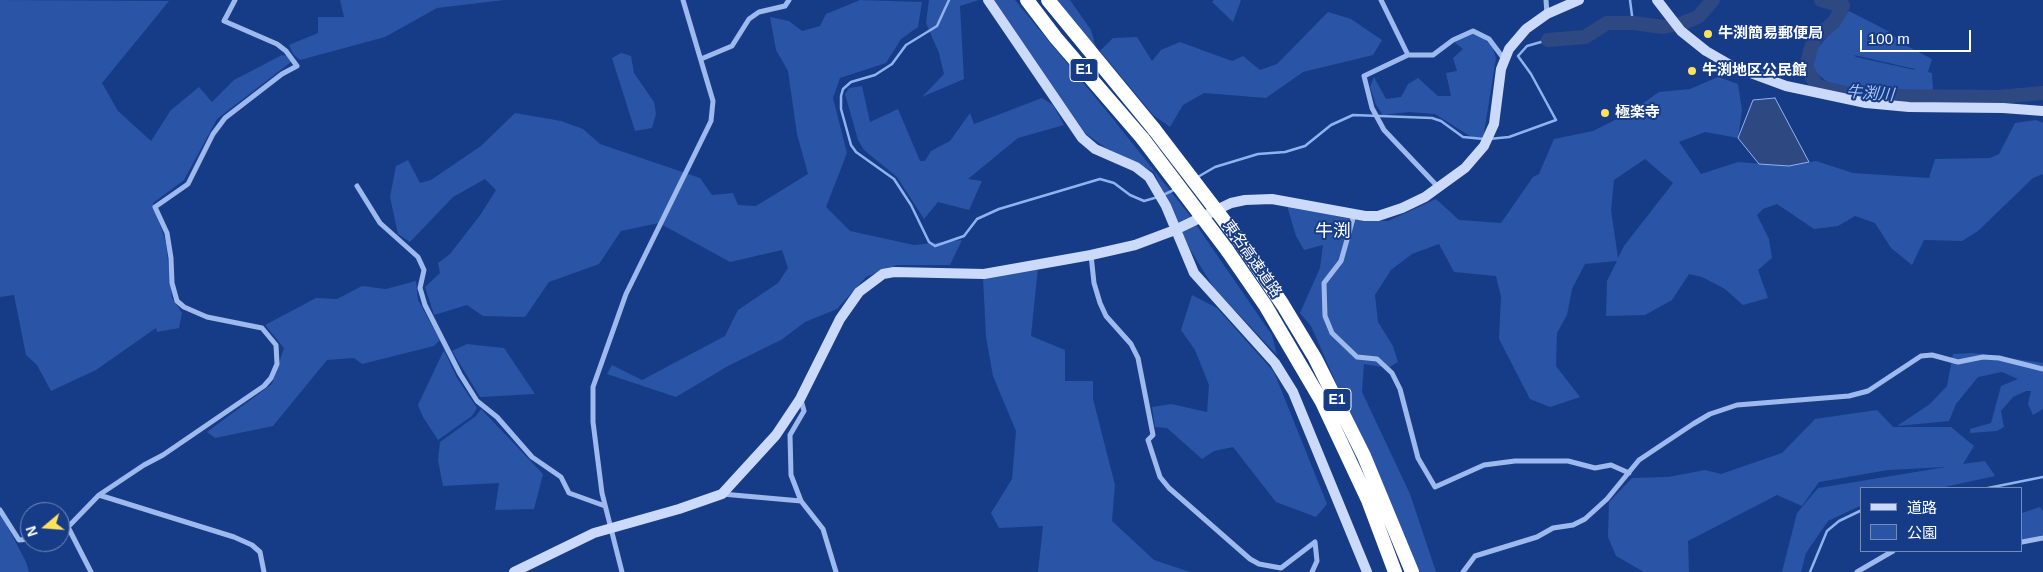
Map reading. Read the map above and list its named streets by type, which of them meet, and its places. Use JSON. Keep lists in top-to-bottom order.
{
  "streets": {
    "highway": ["E1", "東名高速道路"]
  },
  "districts": ["牛渕"],
  "water": ["牛渕川"],
  "places": ["牛渕簡易郵便局", "牛渕地区公民館", "極楽寺"],
  "legend": ["道路", "公園"],
  "scale_bar": "100 m",
  "north": "left"
}
